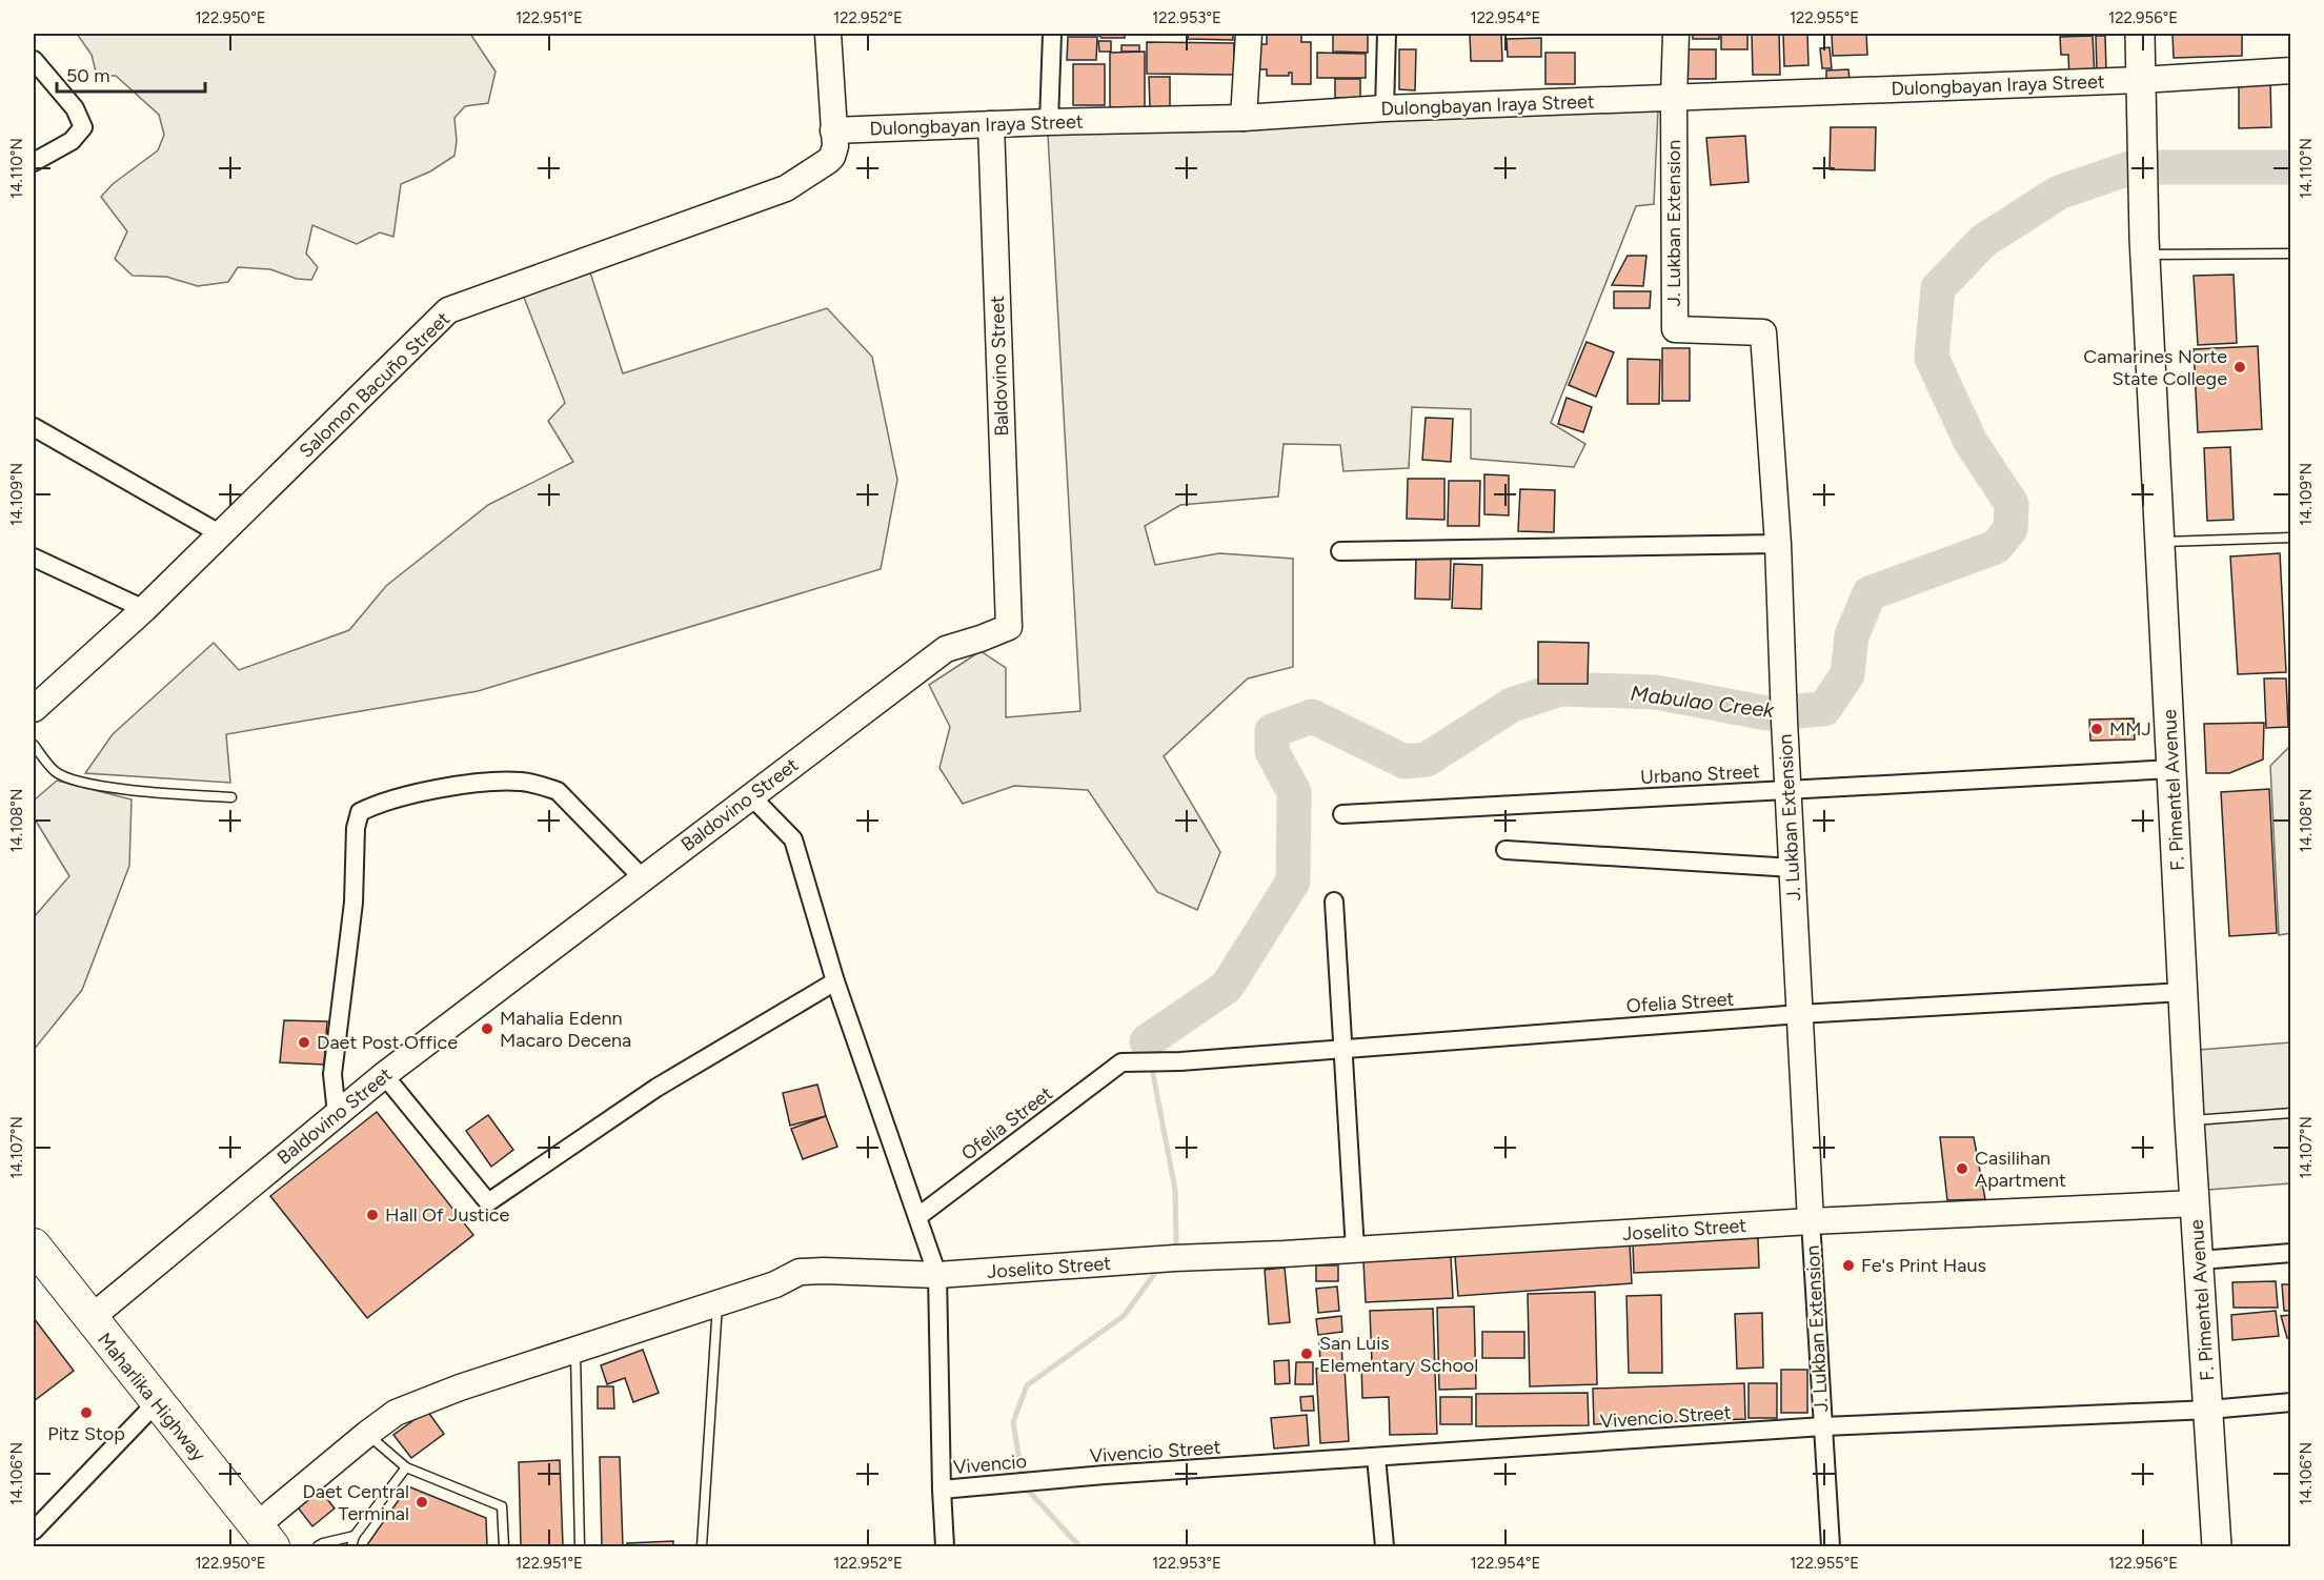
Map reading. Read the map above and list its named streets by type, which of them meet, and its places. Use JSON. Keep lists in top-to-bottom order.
{
  "streets": {
    "highway": ["Maharlika Highway"],
    "main road": ["F. Pimentel Avenue"],
    "street": [
      "Dulongbayan Iraya Street",
      "J. Lukban Extension",
      "Baldovino Street",
      "Salomon Bacuño Street",
      "Urbano Street",
      "Ofelia Street",
      "Joselito Street",
      "Vivencio Street",
      "Vivencio"
    ]
  },
  "crossings": [
    ["Dulongbayan Iraya Street", "J. Lukban Extension"],
    ["Dulongbayan Iraya Street", "Baldovino Street"],
    ["Dulongbayan Iraya Street", "Salomon Bacuño Street"],
    ["Dulongbayan Iraya Street", "F. Pimentel Avenue"],
    ["J. Lukban Extension", "Urbano Street"],
    ["J. Lukban Extension", "Ofelia Street"],
    ["J. Lukban Extension", "Joselito Street"],
    ["J. Lukban Extension", "Vivencio Street"],
    ["Baldovino Street", "Maharlika Highway"],
    ["Urbano Street", "F. Pimentel Avenue"],
    ["F. Pimentel Avenue", "Ofelia Street"],
    ["F. Pimentel Avenue", "Joselito Street"],
    ["F. Pimentel Avenue", "Vivencio Street"],
    ["Joselito Street", "Maharlika Highway"],
    ["Vivencio Street", "Vivencio"]
  ],
  "water": ["Mabulao Creek"],
  "places": [
    "Camarines Norte State College",
    "MMJ",
    "Mahalia Edenn Macaro Decena",
    "Daet Post Office",
    "Casilihan Apartment",
    "Hall Of Justice",
    "Fe's Print Haus",
    "San Luis Elementary School",
    "Pitz Stop",
    "Daet Central Terminal"
  ],
  "scale_bar": "50 m",
  "coordinates": [
    "122.950°E",
    "122.951°E",
    "122.952°E",
    "122.953°E",
    "122.954°E",
    "122.955°E",
    "122.956°E",
    "14.110°N",
    "14.109°N",
    "14.108°N",
    "14.107°N",
    "14.106°N"
  ]
}
